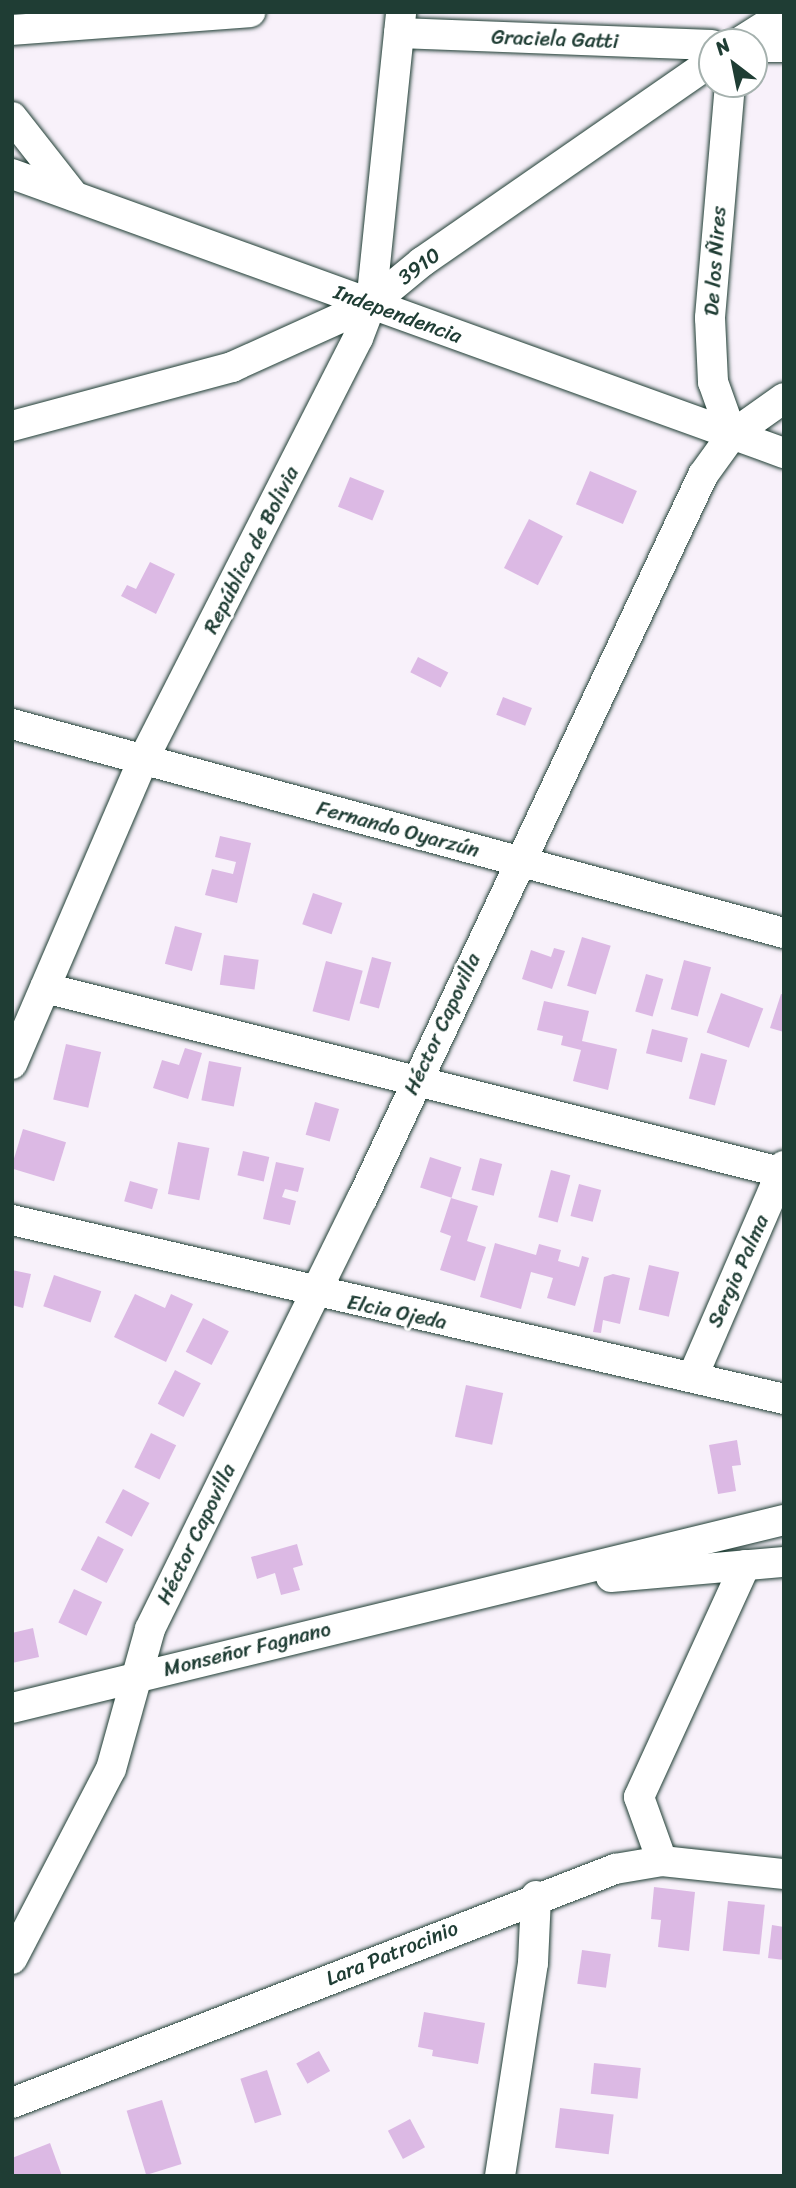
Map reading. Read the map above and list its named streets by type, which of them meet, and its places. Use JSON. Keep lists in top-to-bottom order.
{
  "streets": {
    "street": [
      "Graciela Gatti",
      "De los Ñires",
      "3910",
      "Independencia",
      "República de Bolivia",
      "Fernando Oyarzún",
      "Héctor Capovilla",
      "Sergio Palma",
      "Elcia Ojeda",
      "Monseñor Fagnano",
      "Lara Patrocinio"
    ]
  },
  "crossings": [
    ["Graciela Gatti", "República de Bolivia"],
    ["De los Ñires", "Independencia"],
    ["De los Ñires", "Héctor Capovilla"],
    ["3910", "Independencia"],
    ["3910", "República de Bolivia"],
    ["Independencia", "República de Bolivia"],
    ["Independencia", "Héctor Capovilla"],
    ["República de Bolivia", "Fernando Oyarzún"],
    ["Fernando Oyarzún", "Héctor Capovilla"],
    ["Héctor Capovilla", "Elcia Ojeda"],
    ["Héctor Capovilla", "Monseñor Fagnano"],
    ["Sergio Palma", "Elcia Ojeda"]
  ],
  "north": "top left"
}
